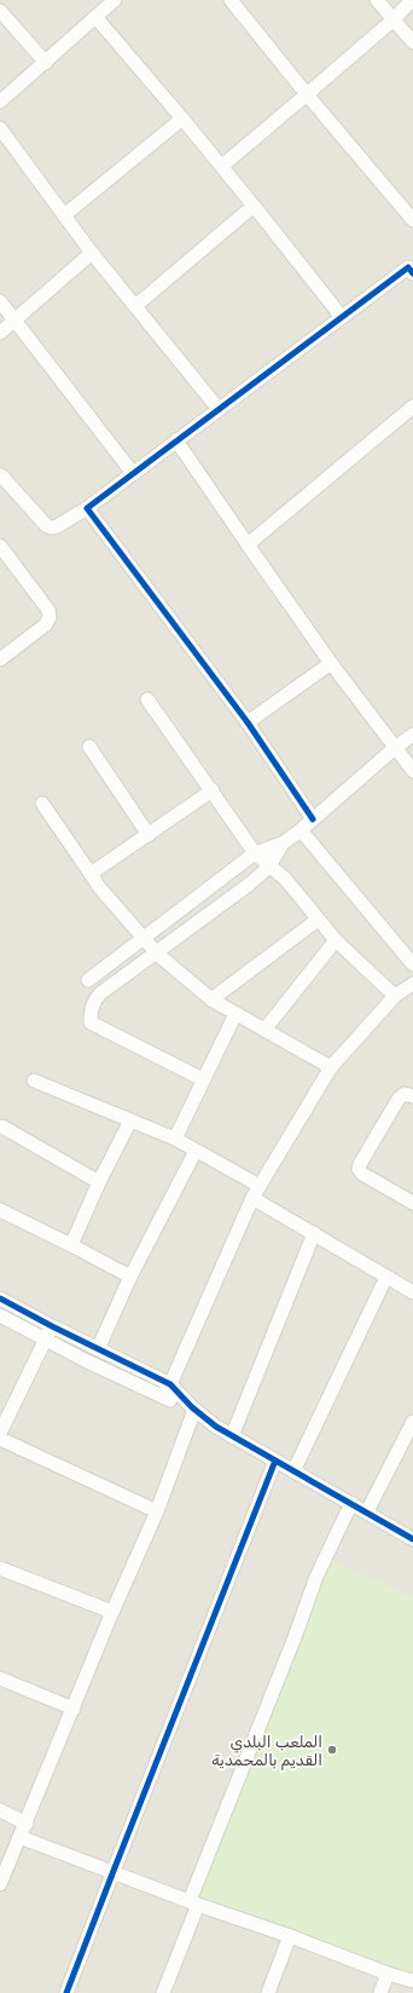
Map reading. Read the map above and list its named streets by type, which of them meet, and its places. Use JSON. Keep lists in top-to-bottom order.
{
  "places": ["الملعب البلدي القديم بالمحمدية"]
}
